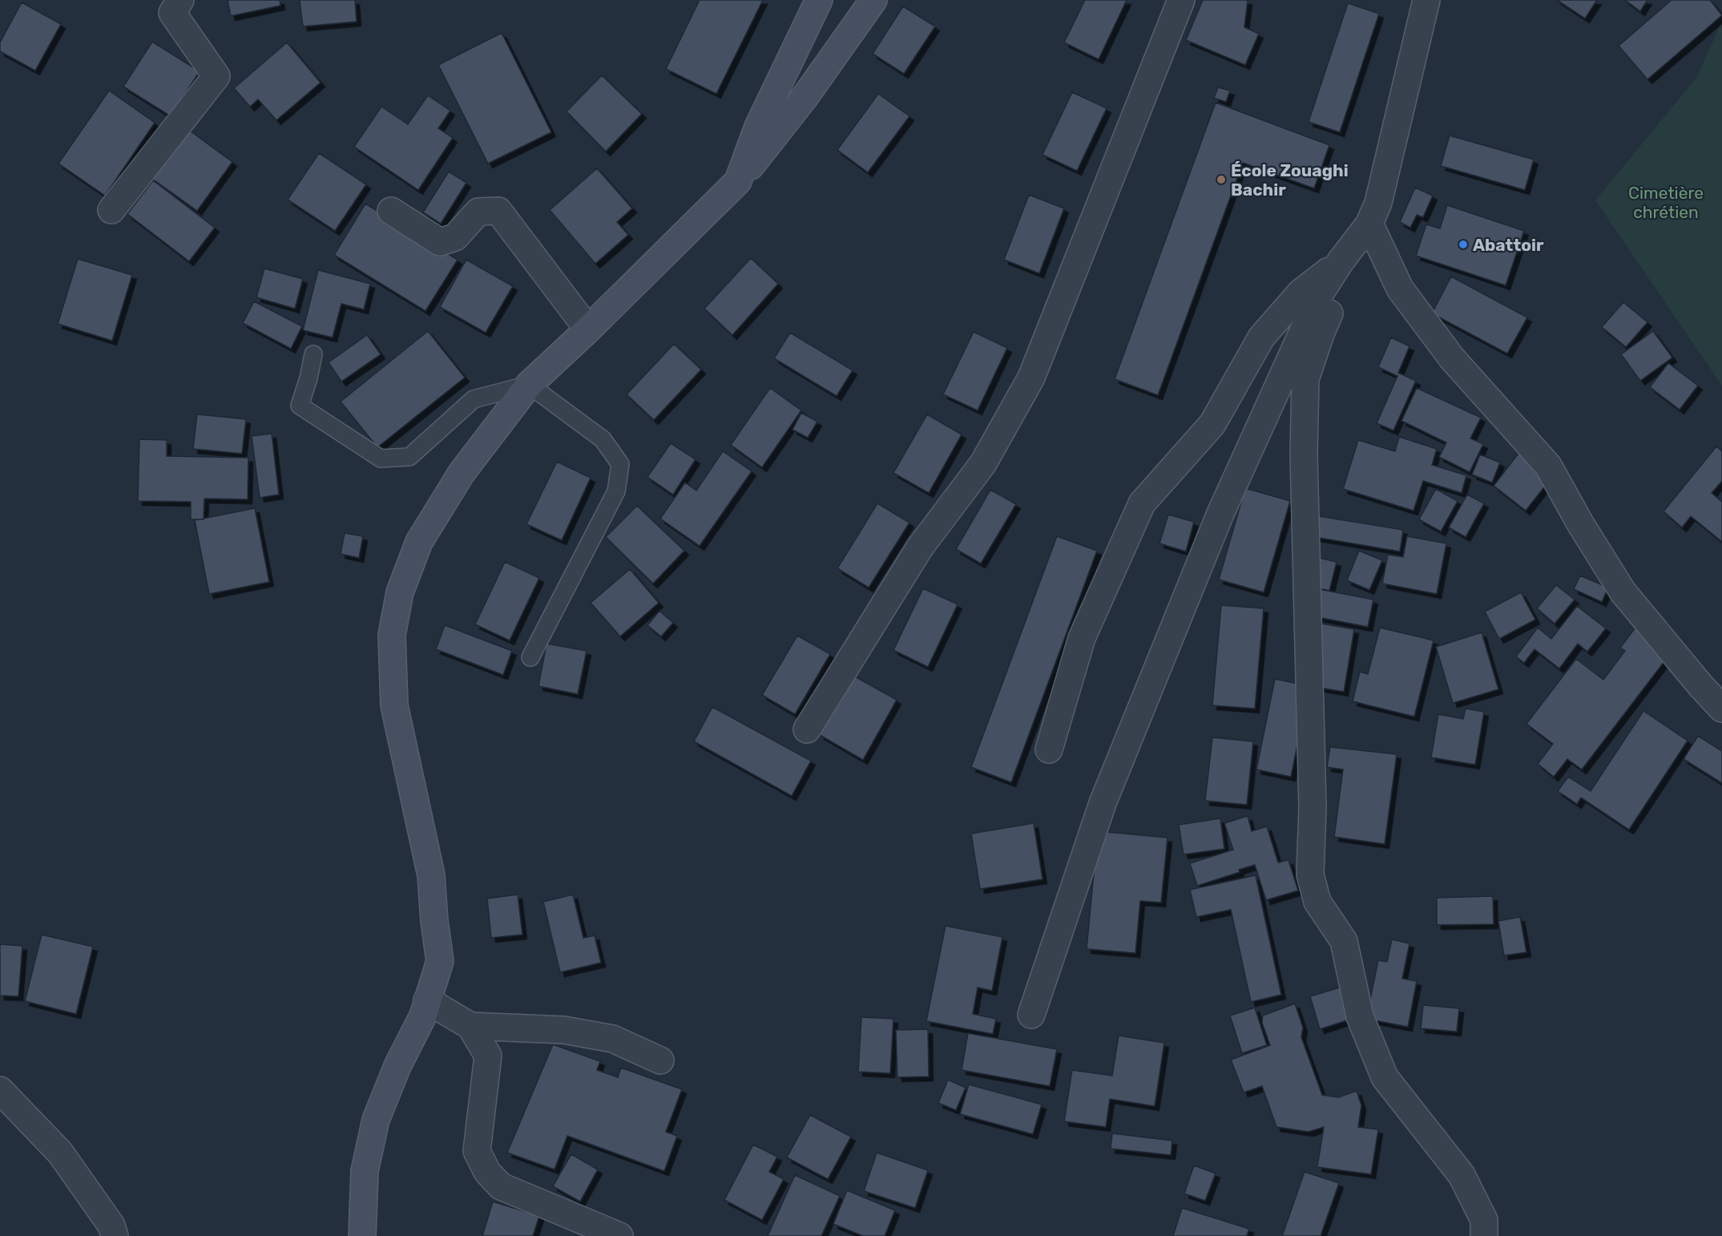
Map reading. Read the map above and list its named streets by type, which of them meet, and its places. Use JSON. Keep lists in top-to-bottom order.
{
  "parks": ["Cimetière chrétien"],
  "places": ["École Zouaghi Bachir", "Abattoir"]
}
